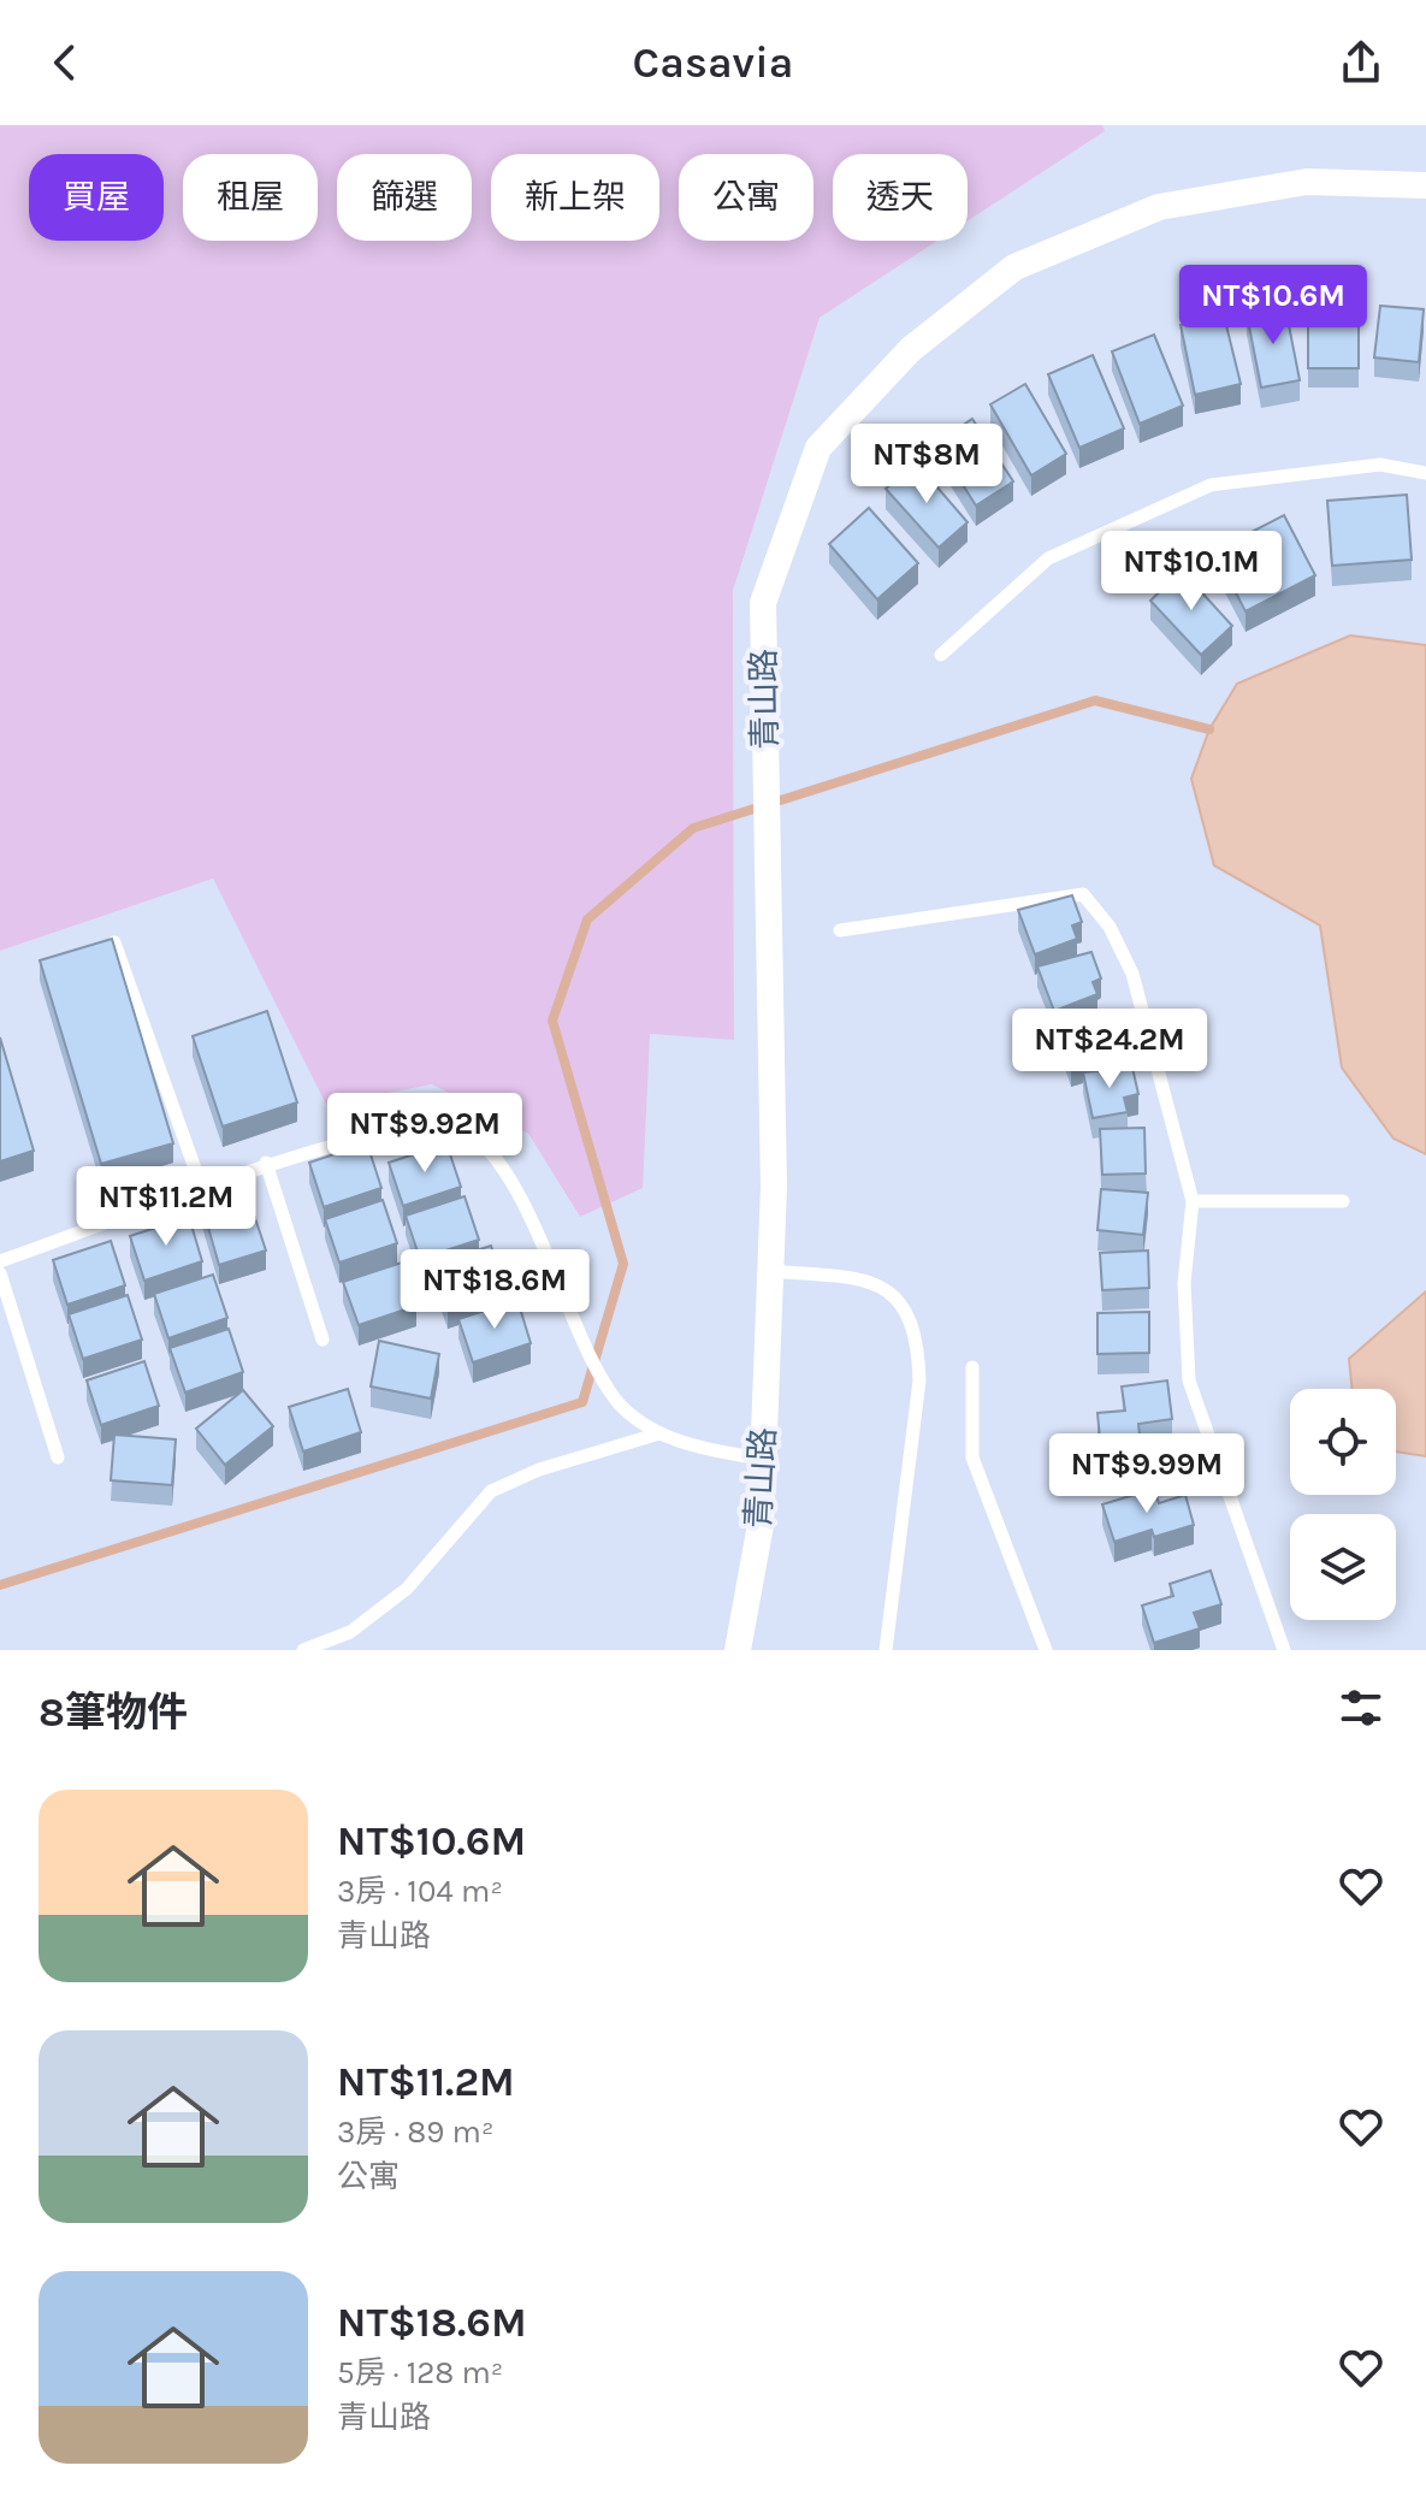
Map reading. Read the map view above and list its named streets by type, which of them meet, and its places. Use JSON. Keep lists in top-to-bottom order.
{
  "streets": {
    "street": ["青山路"]
  },
  "page": {
    "header": "Casavia",
    "chip": [
      "買屋",
      "租屋",
      "篩選",
      "新上架",
      "公寓",
      "透天"
    ],
    "price": [
      "NT$10.6M",
      "NT$8M",
      "NT$10.1M",
      "NT$24.2M",
      "NT$9.92M",
      "NT$11.2M",
      "NT$18.6M",
      "NT$9.99M"
    ],
    "heading": "8筆物件",
    "list": [
      {
        "name": "NT$10.6M",
        "note": "3房 · 104 m² · 青山路"
      },
      {
        "name": "NT$11.2M",
        "note": "3房 · 89 m² · 公寓"
      },
      {
        "name": "NT$18.6M",
        "note": "5房 · 128 m² · 青山路"
      }
    ]
  }
}
